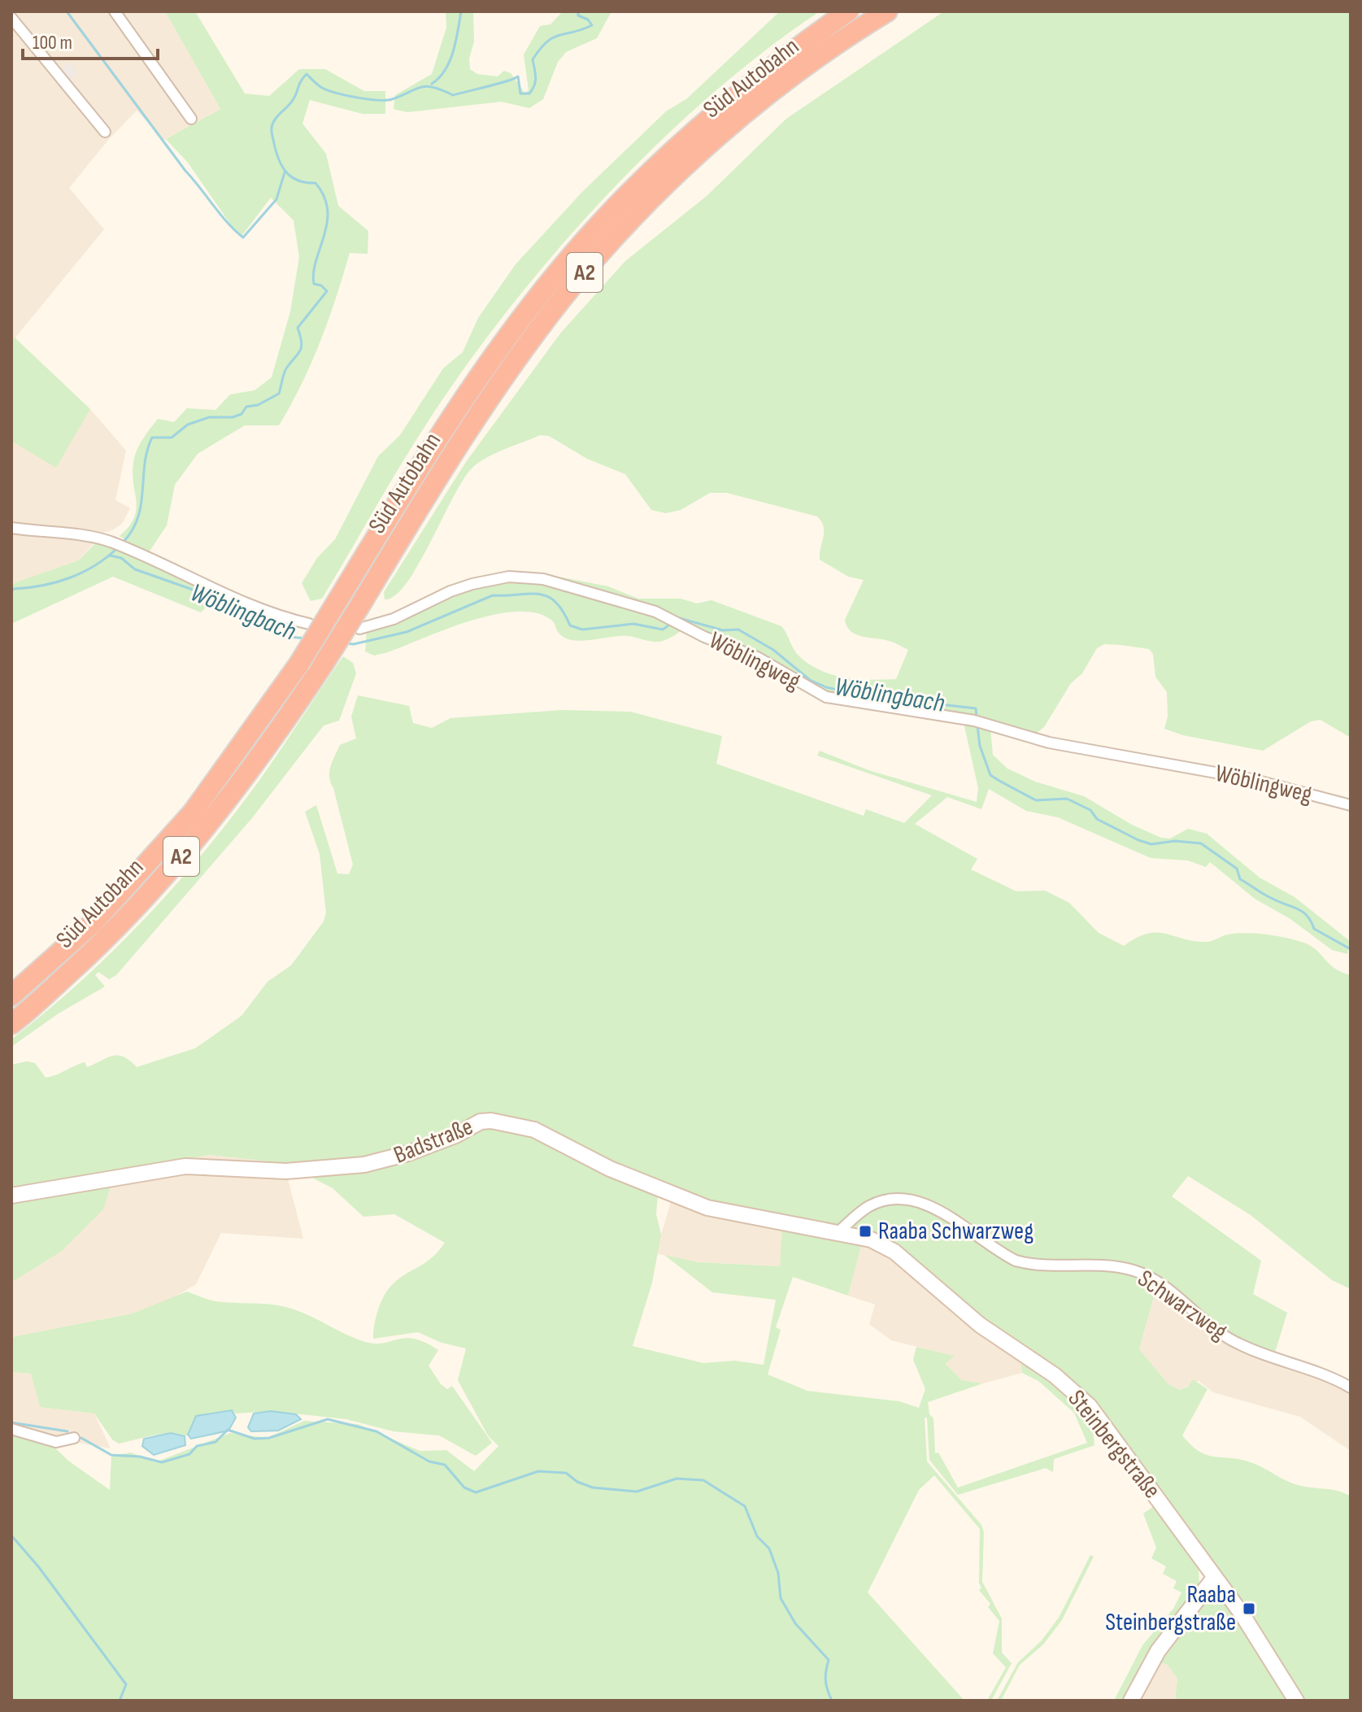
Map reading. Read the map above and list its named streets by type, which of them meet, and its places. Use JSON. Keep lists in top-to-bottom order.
{
  "streets": {
    "highway": ["Süd Autobahn", "A2"],
    "street": [
      "Wöblingweg",
      "Badstraße",
      "Schwarzweg",
      "Steinbergstraße"
    ]
  },
  "crossings": [
    ["Badstraße", "Schwarzweg"],
    ["Badstraße", "Steinbergstraße"],
    ["Schwarzweg", "Steinbergstraße"]
  ],
  "water": ["Wöblingbach"],
  "places": {
    "transit": ["Raaba Schwarzweg", "Raaba Steinbergstraße"]
  },
  "scale_bar": "100 m"
}
